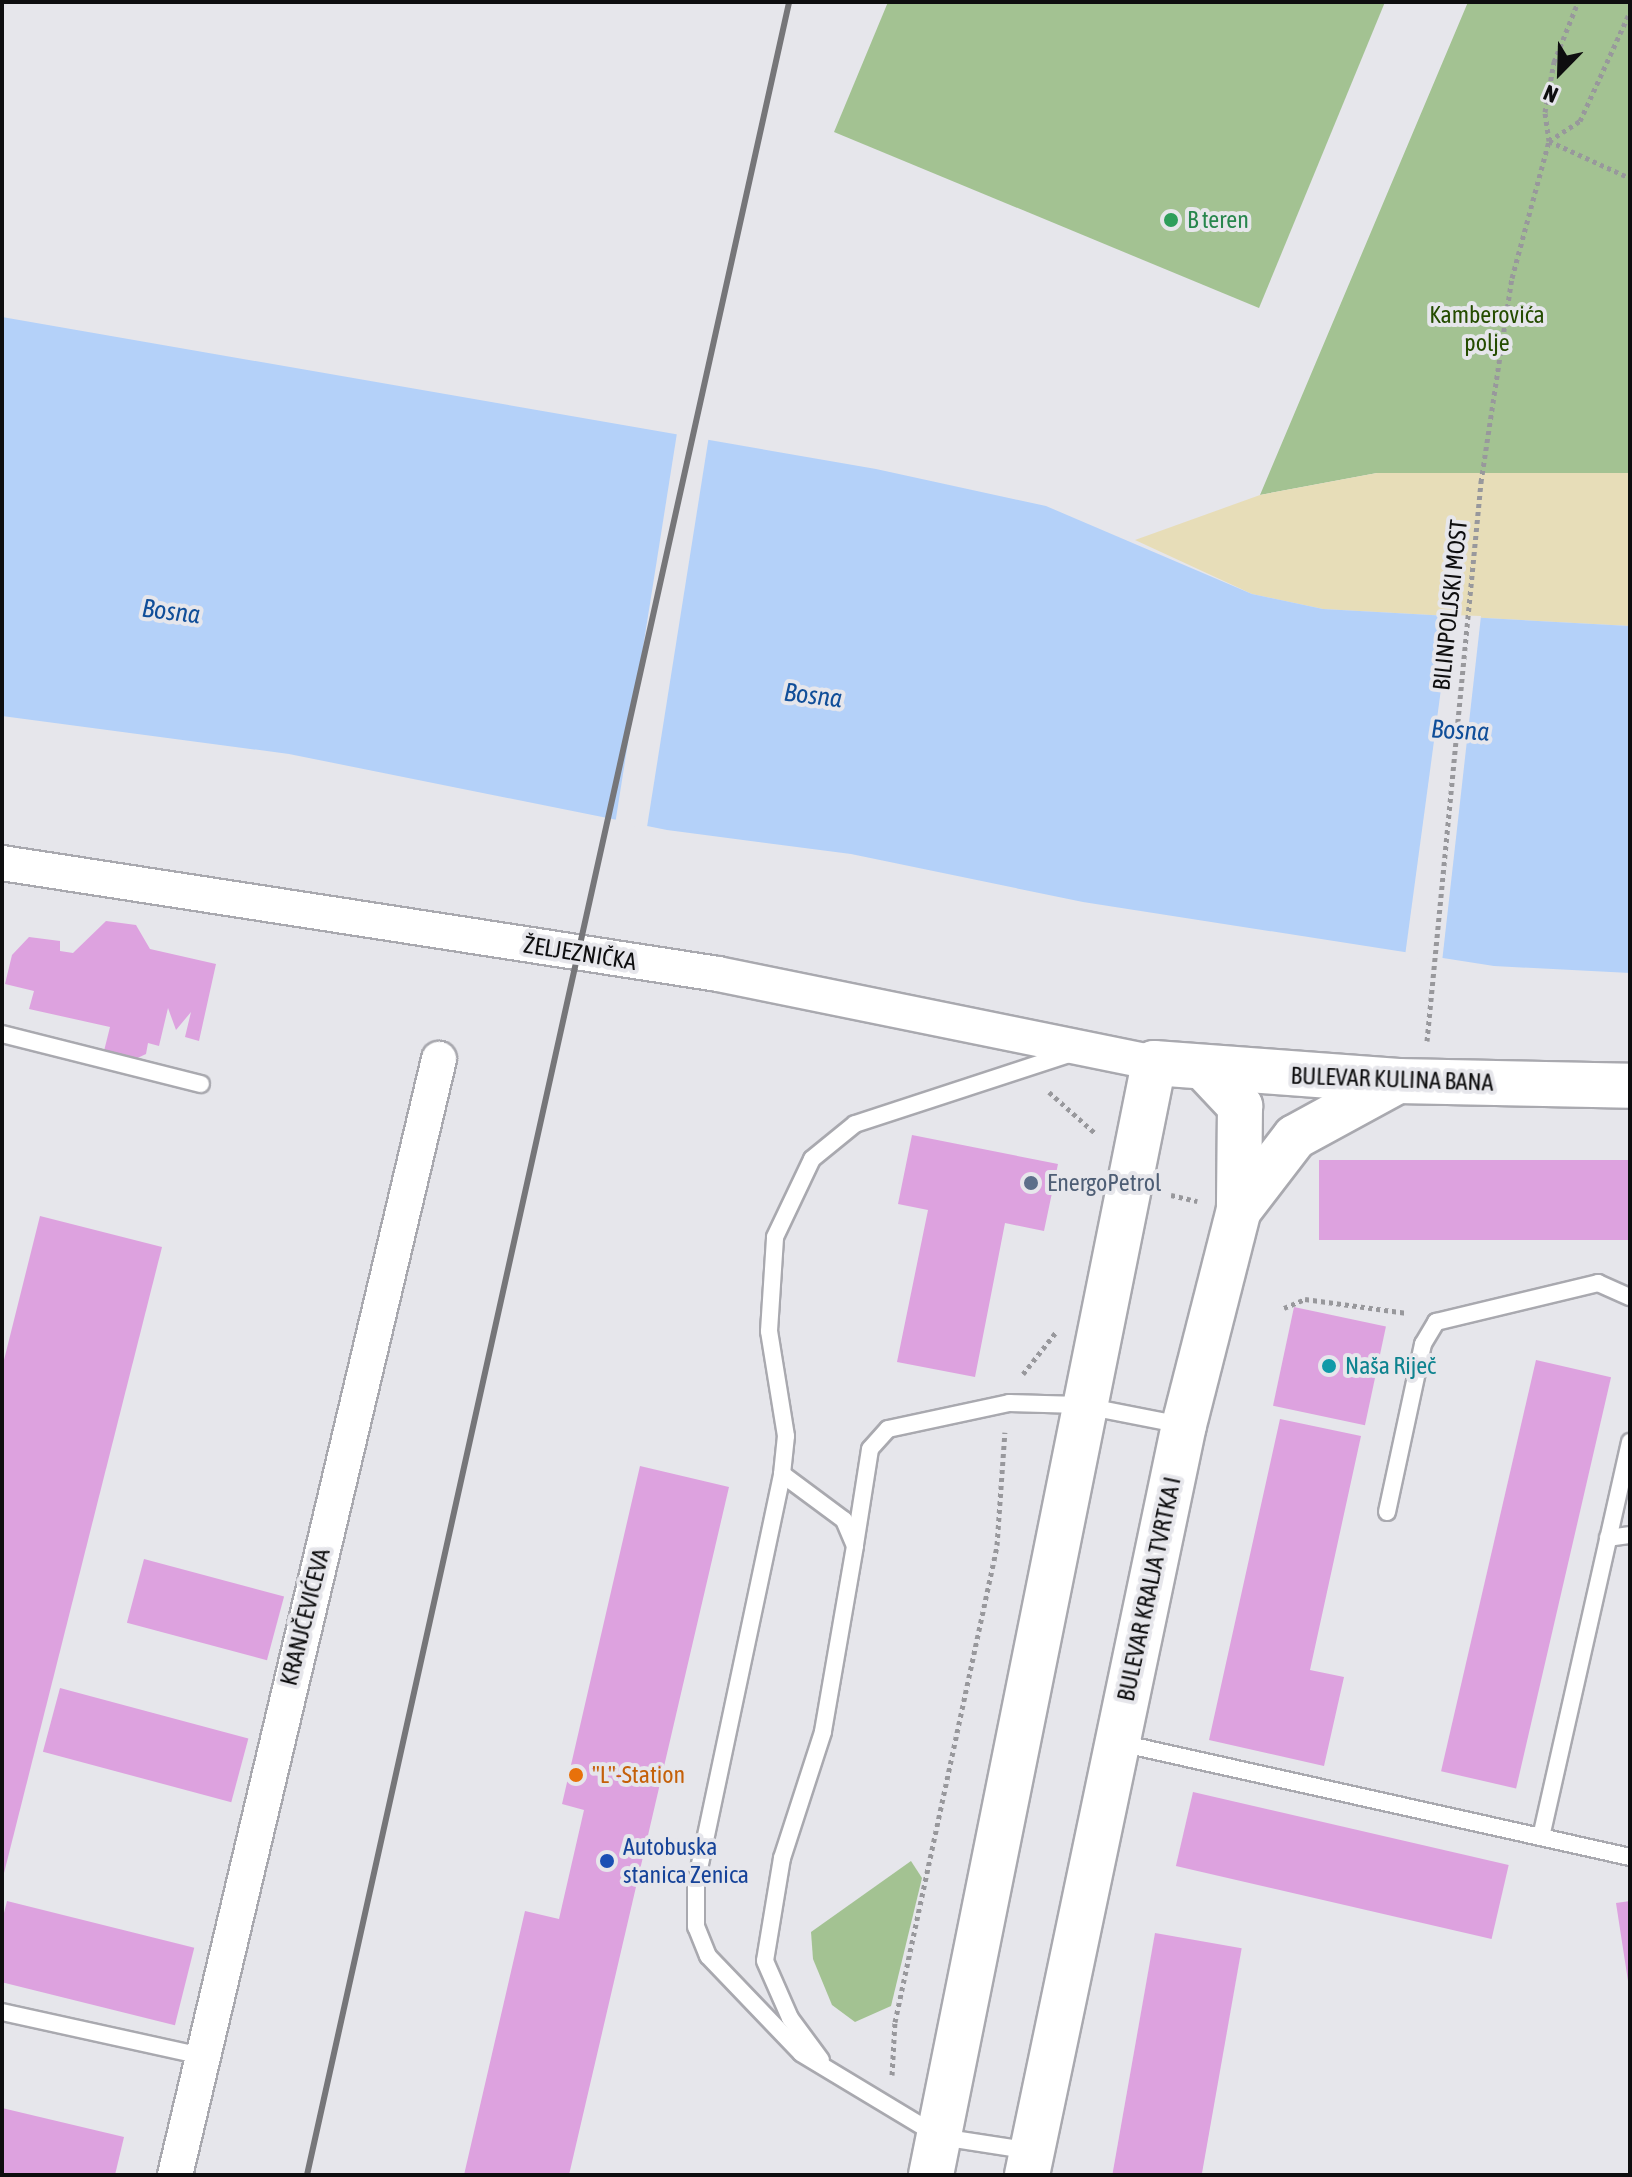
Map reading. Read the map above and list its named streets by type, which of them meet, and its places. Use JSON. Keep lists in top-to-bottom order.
{
  "streets": {
    "street": [
      "ŽELJEZNIČKA",
      "BULEVAR KULINA BANA",
      "BULEVAR KRALJA TVRTKA I",
      "KRANJČEVIĆEVA"
    ],
    "path": ["BILINPOLJSKI MOST"]
  },
  "crossings": [
    ["ŽELJEZNIČKA", "BULEVAR KULINA BANA"],
    ["BULEVAR KULINA BANA", "BULEVAR KRALJA TVRTKA I"]
  ],
  "water": ["Bosna"],
  "parks": ["Kamberovića polje"],
  "places": [
    "B teren",
    "EnergoPetrol",
    "Naša Riječ",
    "\"L\"-Station",
    "Autobuska stanica Zenica"
  ],
  "north": "bottom left"
}
